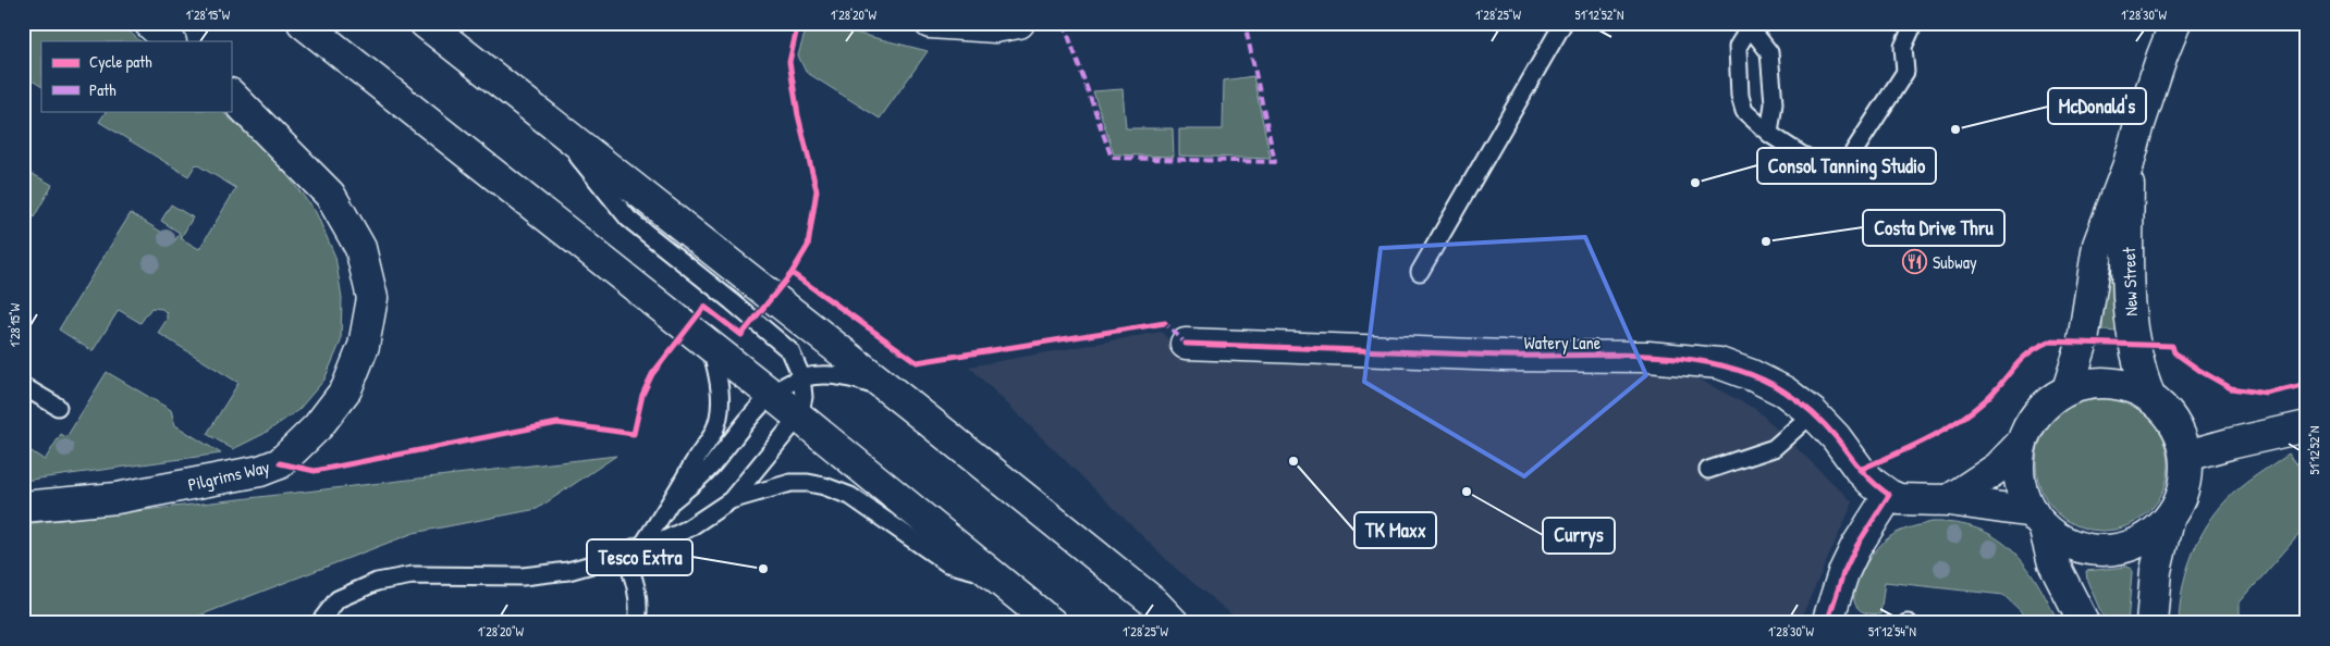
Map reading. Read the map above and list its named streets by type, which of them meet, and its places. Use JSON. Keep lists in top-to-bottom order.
{
  "streets": {
    "main road": ["New Street", "Watery Lane", "Pilgrims Way"]
  },
  "crossings": [
    ["New Street", "Watery Lane"]
  ],
  "places": {
    "other": [
      "McDonald's",
      "Consol Tanning Studio",
      "Costa Drive Thru",
      "TK Maxx",
      "Currys",
      "Tesco Extra"
    ],
    "restaurant": ["Subway"]
  },
  "legend": ["Cycle path", "Path"],
  "coordinates": [
    "1°28'15\"W",
    "1°28'20\"W",
    "1°28'25\"W",
    "51°12'52\"N",
    "1°28'30\"W",
    "51°12'54\"N"
  ]
}
